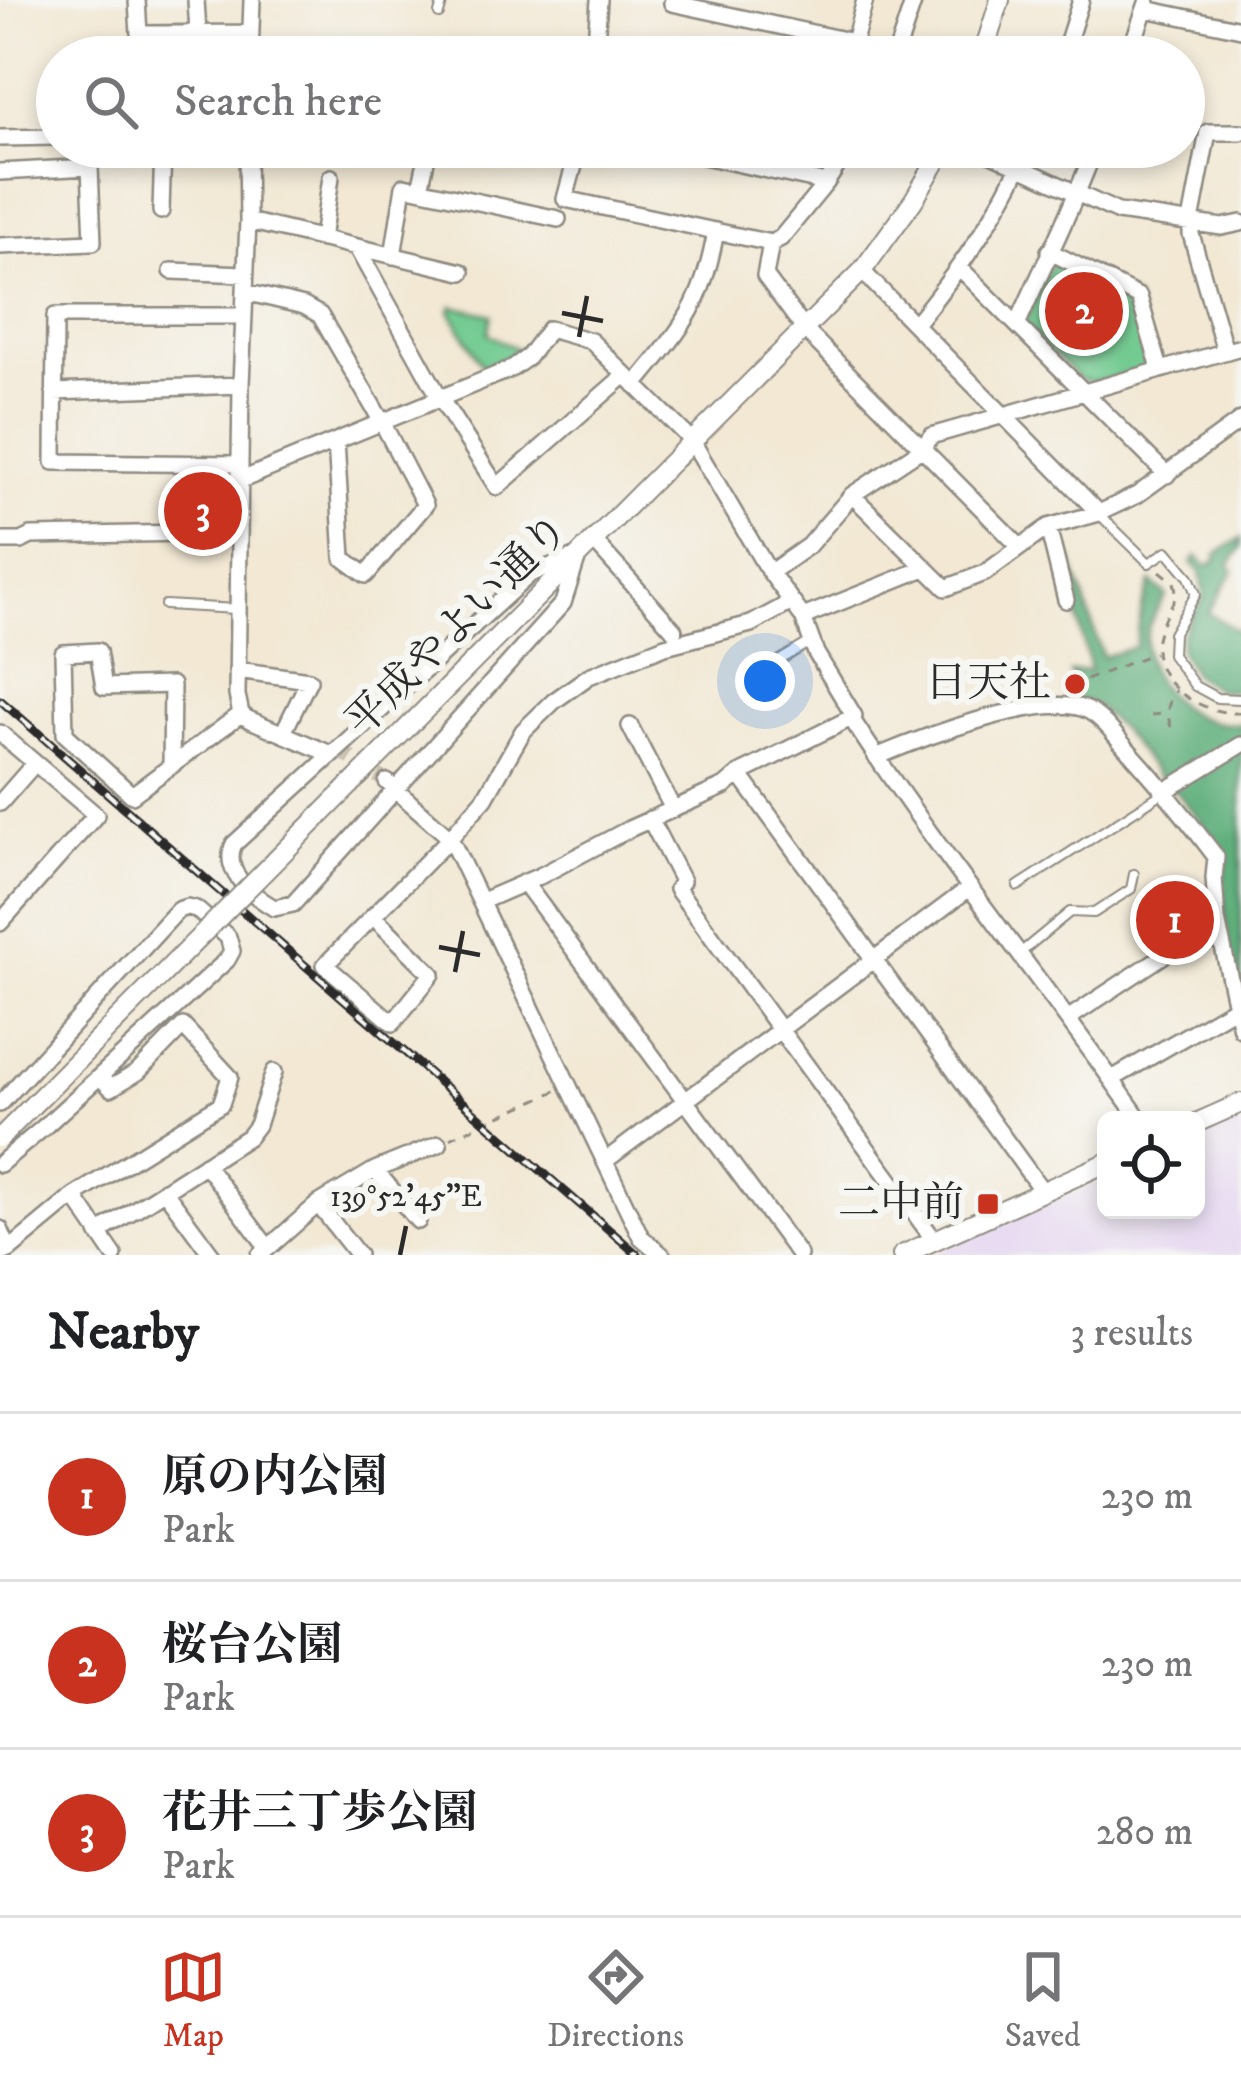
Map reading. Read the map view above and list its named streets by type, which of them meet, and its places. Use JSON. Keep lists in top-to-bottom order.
{
  "streets": {
    "street": ["平成やよい通り"]
  },
  "places": {
    "other": ["日天社"],
    "transit": ["二中前"]
  },
  "page": {
    "search": "Search here",
    "pins": ["2", "3", "1"],
    "heading": ["Nearby", "3 results"],
    "list": [
      {
        "mark": "1",
        "name": "原の内公園",
        "note": "Park",
        "value": "230 m"
      },
      {
        "mark": "2",
        "name": "桜台公園",
        "note": "Park",
        "value": "230 m"
      },
      {
        "mark": "3",
        "name": "花井三丁歩公園",
        "note": "Park",
        "value": "280 m"
      }
    ],
    "nav": ["Map", "Directions", "Saved"]
  },
  "coordinates": ["139°52'45\"E"]
}
